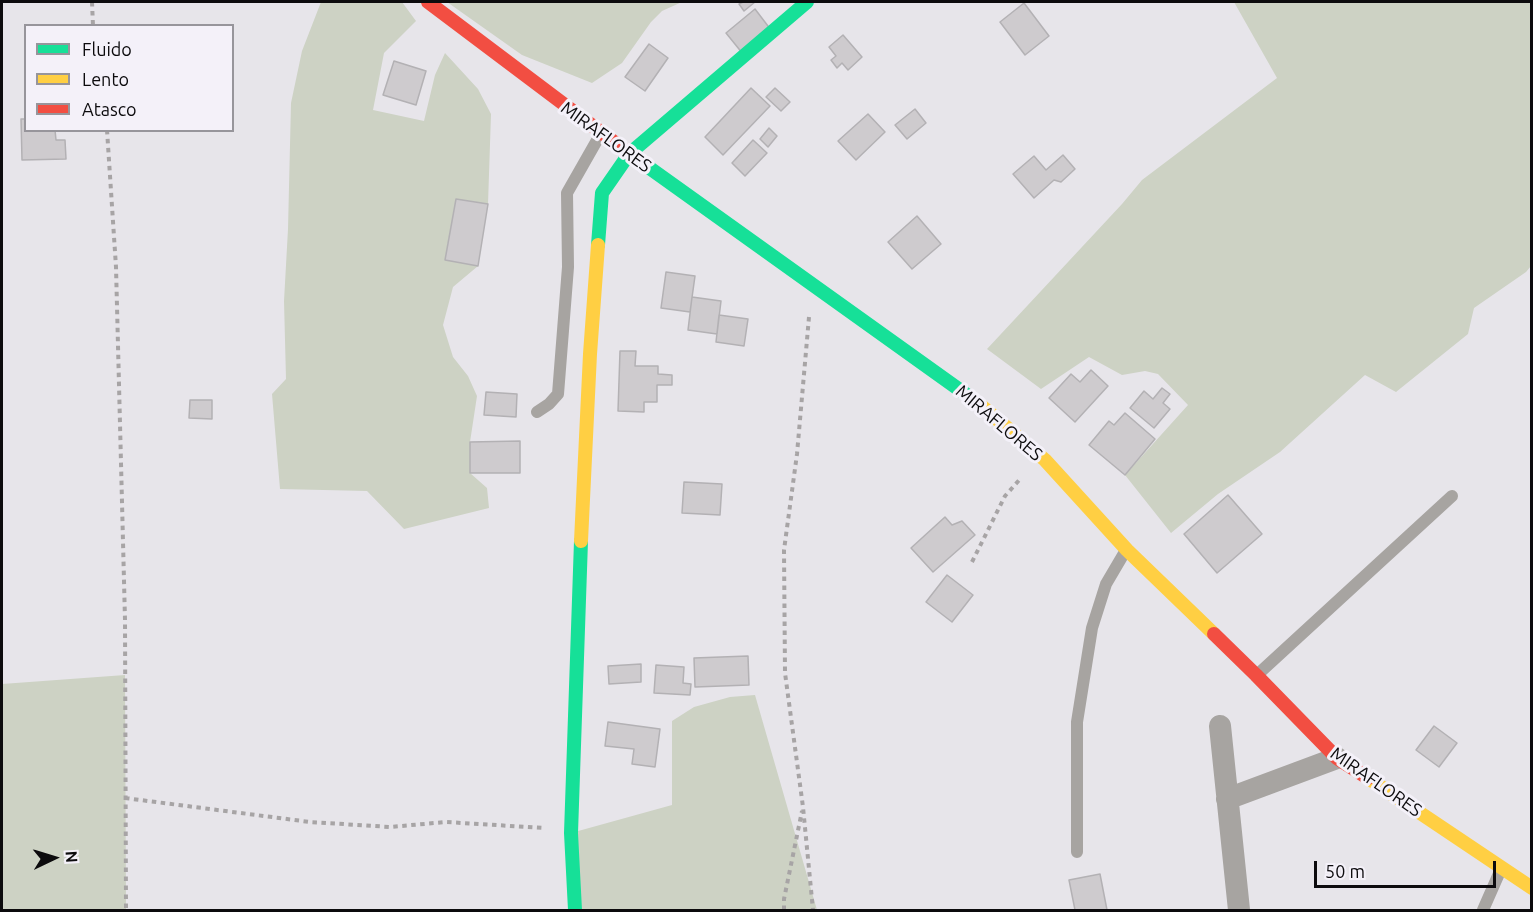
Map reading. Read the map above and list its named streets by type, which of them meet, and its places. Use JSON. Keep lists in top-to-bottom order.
{
  "streets": {
    "street": ["MIRAFLORES"]
  },
  "legend": ["Fluido", "Lento", "Atasco"],
  "scale_bar": "50 m",
  "north": "right"
}
